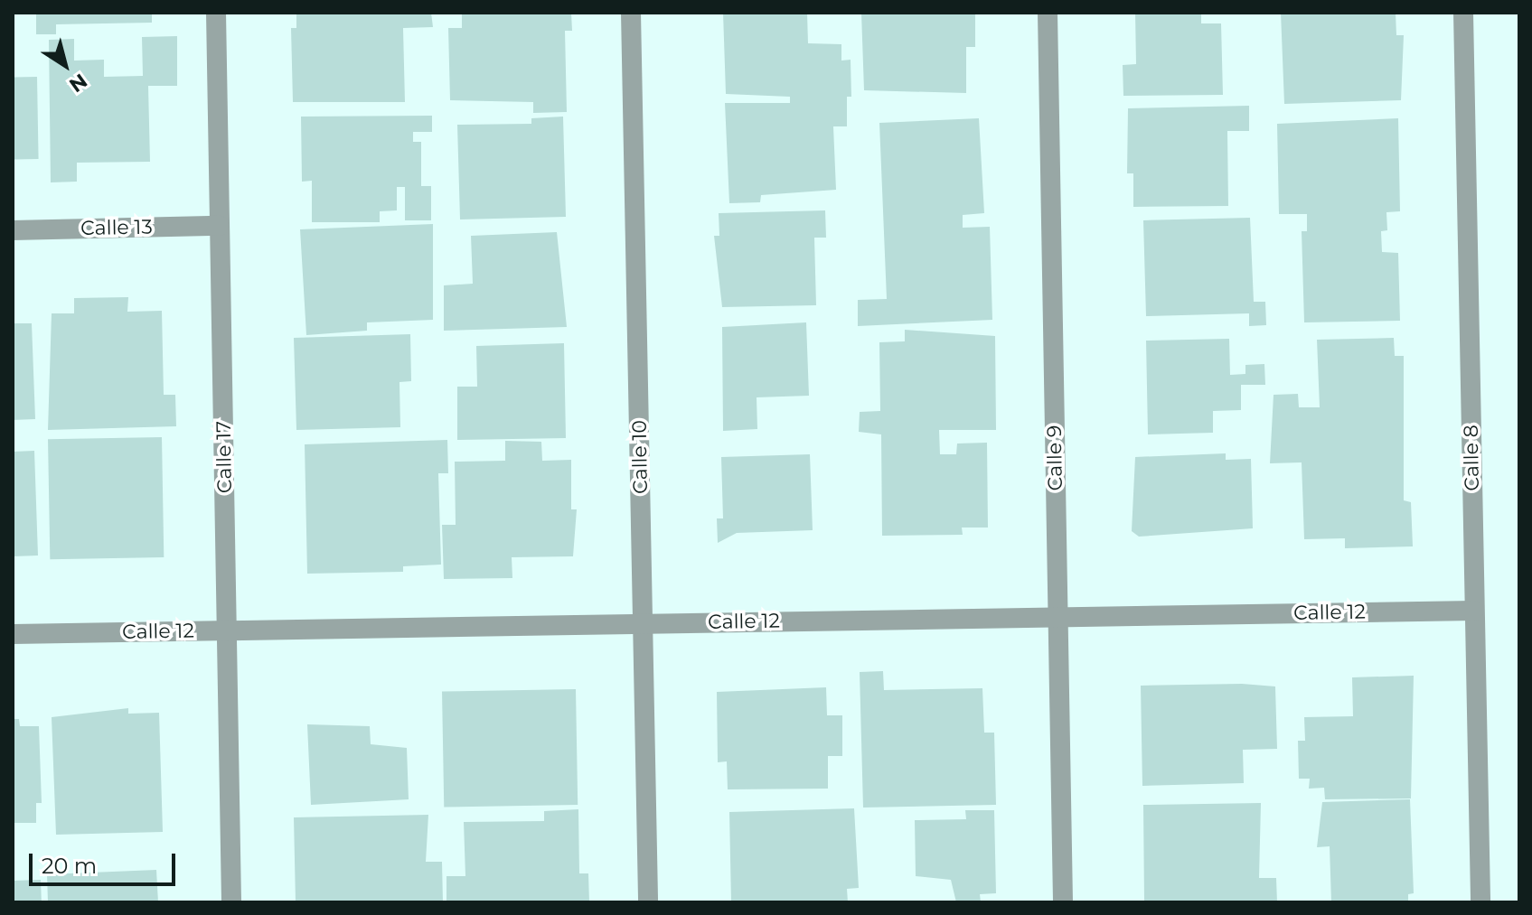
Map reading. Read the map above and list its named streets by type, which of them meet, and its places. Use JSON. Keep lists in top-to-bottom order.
{
  "streets": {
    "street": [
      "Calle 13",
      "Calle 17",
      "Calle 10",
      "Calle 9",
      "Calle 8",
      "Calle 12"
    ]
  },
  "crossings": [
    ["Calle 13", "Calle 17"],
    ["Calle 17", "Calle 12"],
    ["Calle 10", "Calle 12"],
    ["Calle 9", "Calle 12"],
    ["Calle 8", "Calle 12"]
  ],
  "scale_bar": "20 m",
  "north": "bottom right"
}
